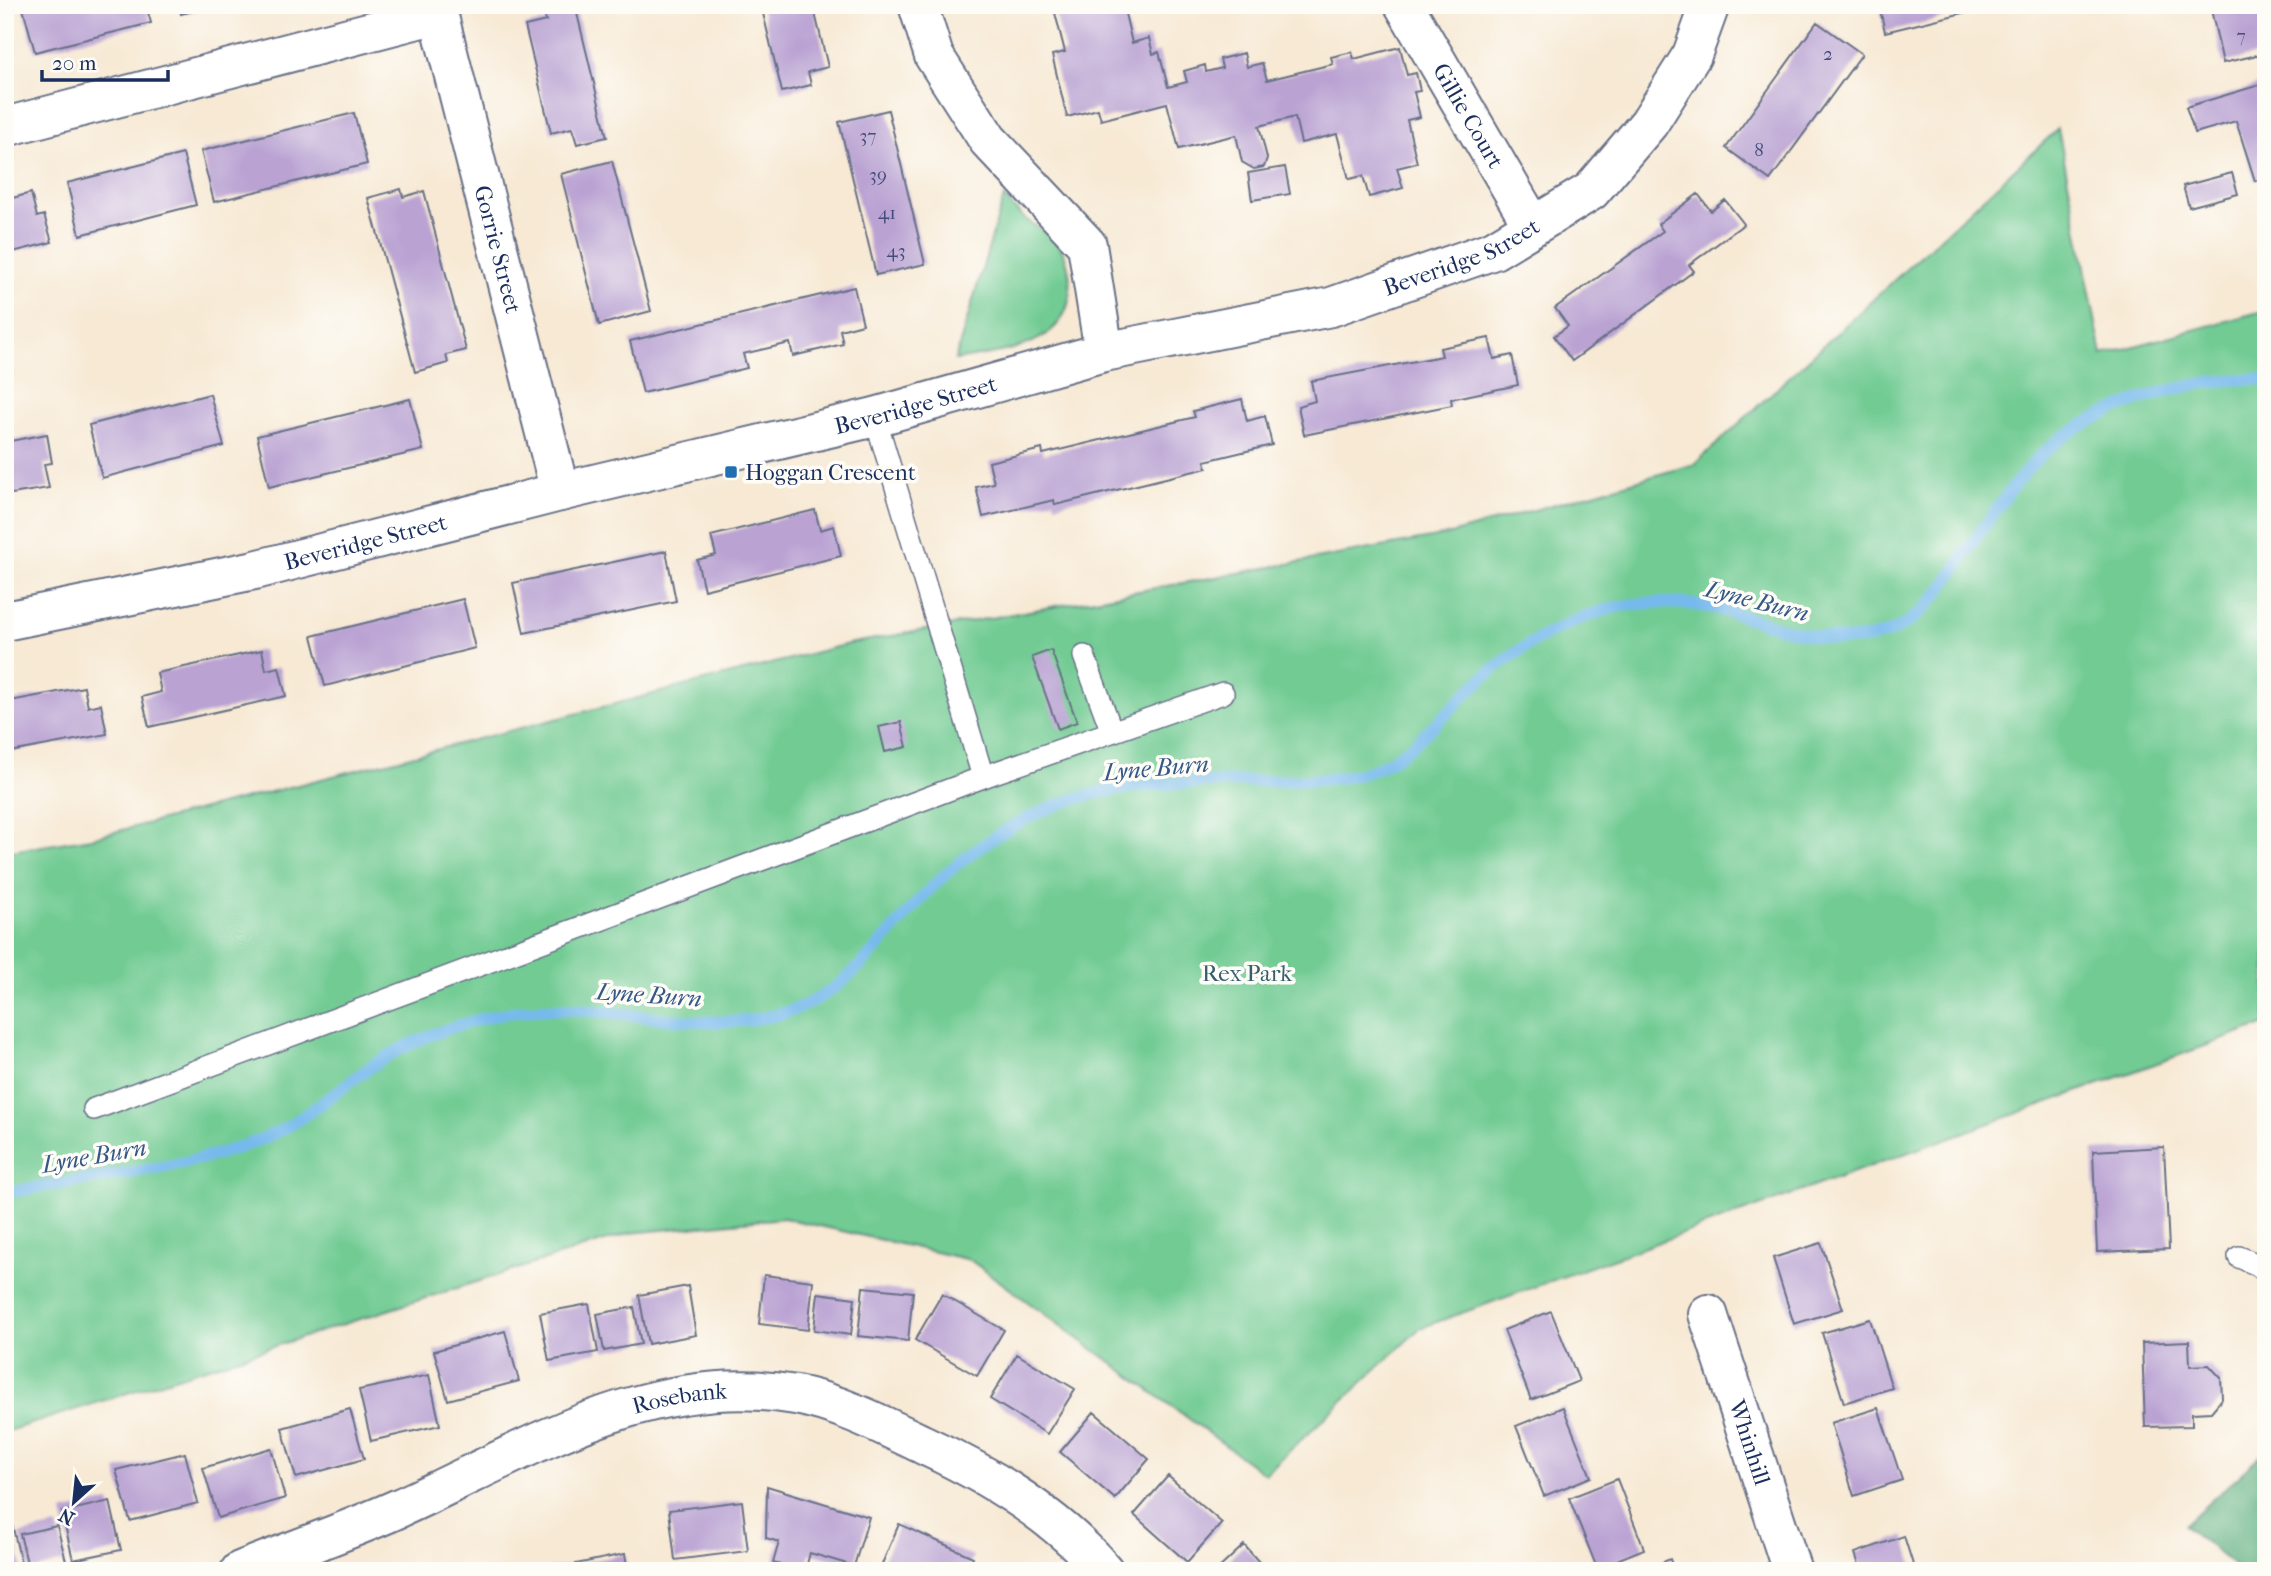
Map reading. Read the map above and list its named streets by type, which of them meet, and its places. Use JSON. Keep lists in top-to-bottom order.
{
  "streets": {
    "street": [
      "Gillie Court",
      "Gorrie Street",
      "Beveridge Street",
      "Rosebank",
      "Whinhill"
    ]
  },
  "crossings": [
    ["Gillie Court", "Beveridge Street"],
    ["Gorrie Street", "Beveridge Street"]
  ],
  "water": ["Lyne Burn"],
  "parks": ["Rex Park"],
  "places": {
    "transit": ["Hoggan Crescent"]
  },
  "house_numbers": [
    "7",
    "2",
    "37",
    "8",
    "39",
    "41",
    "43"
  ],
  "scale_bar": "20 m",
  "north": "bottom left"
}
